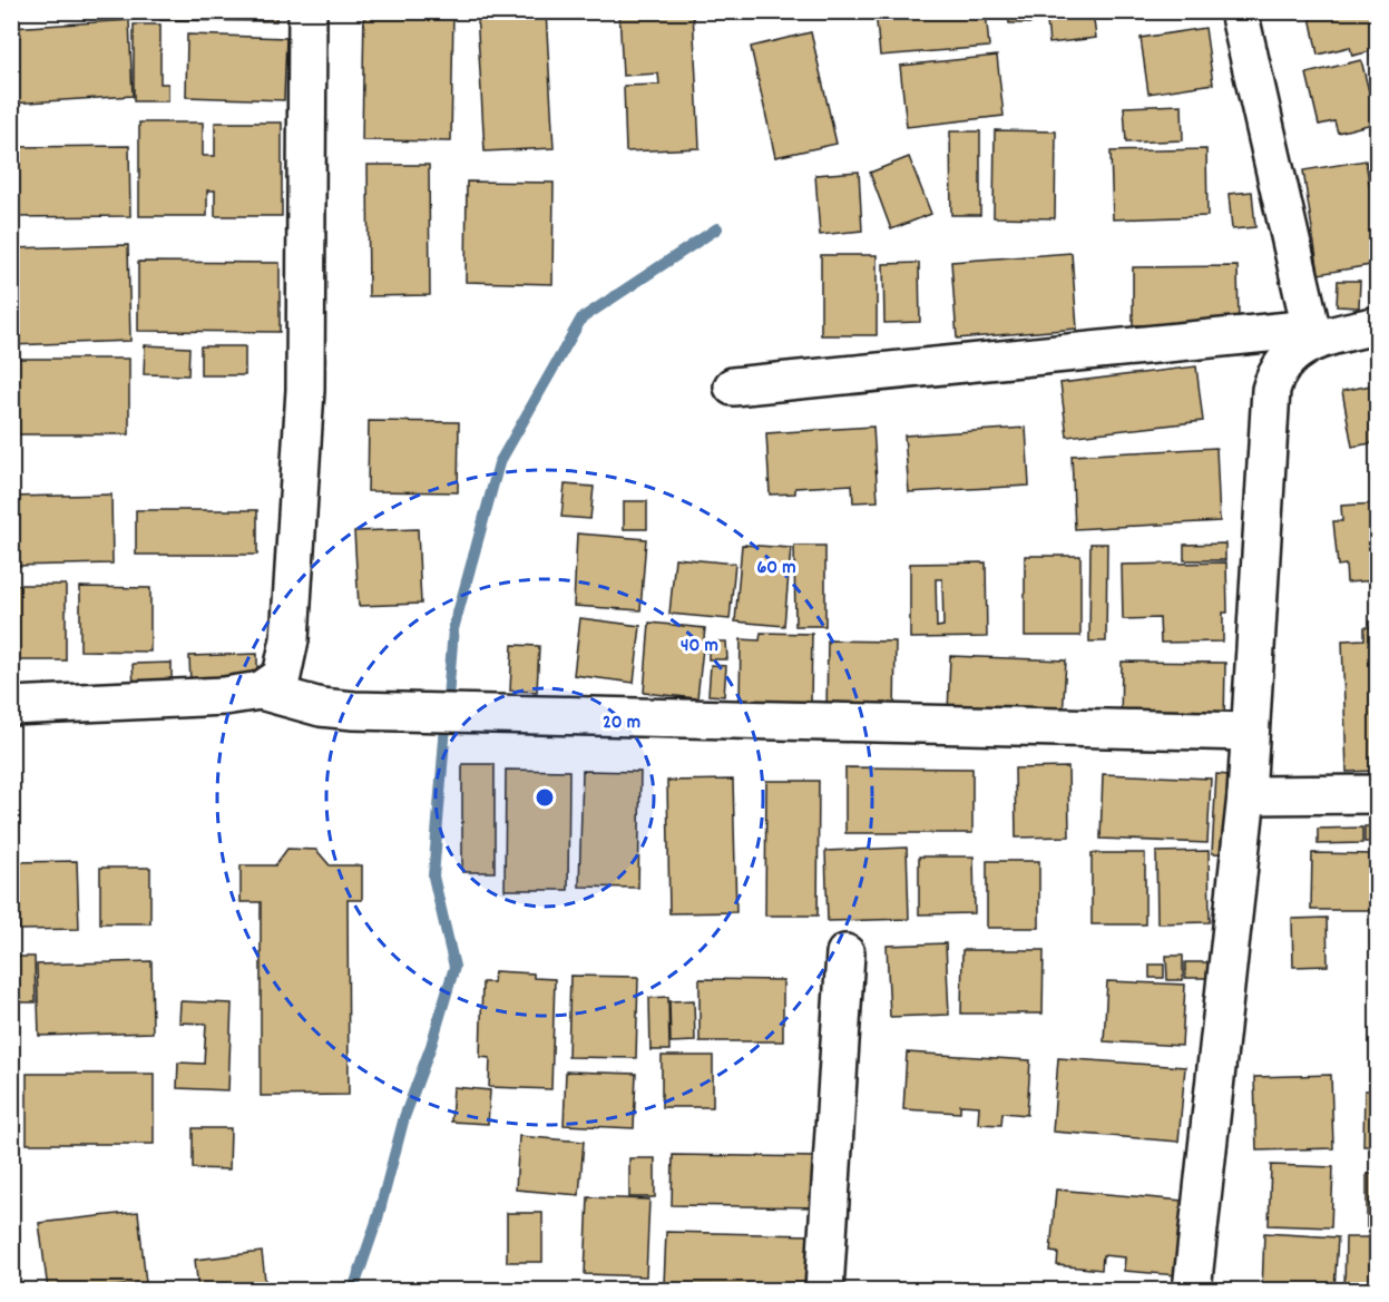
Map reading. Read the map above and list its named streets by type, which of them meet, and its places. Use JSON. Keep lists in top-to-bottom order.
{
  "rings": ["60 m", "40 m", "20 m"]
}
